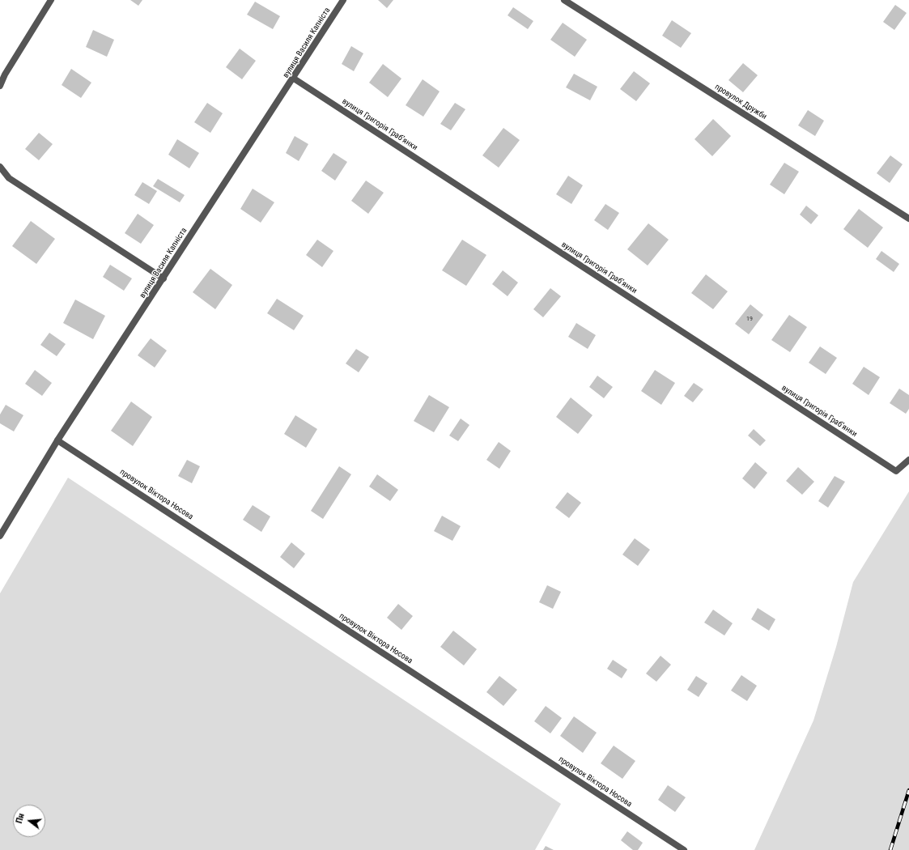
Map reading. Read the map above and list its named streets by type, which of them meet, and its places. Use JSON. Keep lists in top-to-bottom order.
{
  "streets": {
    "street": [
      "вулиця Василя Капніста",
      "провулок Дружби",
      "вулиця Григорія Грабʼянки",
      "провулок Віктора Носова"
    ]
  },
  "crossings": [
    ["вулиця Василя Капніста", "вулиця Григорія Грабʼянки"],
    ["вулиця Василя Капніста", "провулок Віктора Носова"]
  ],
  "house_numbers": ["19"],
  "north": "left"
}
